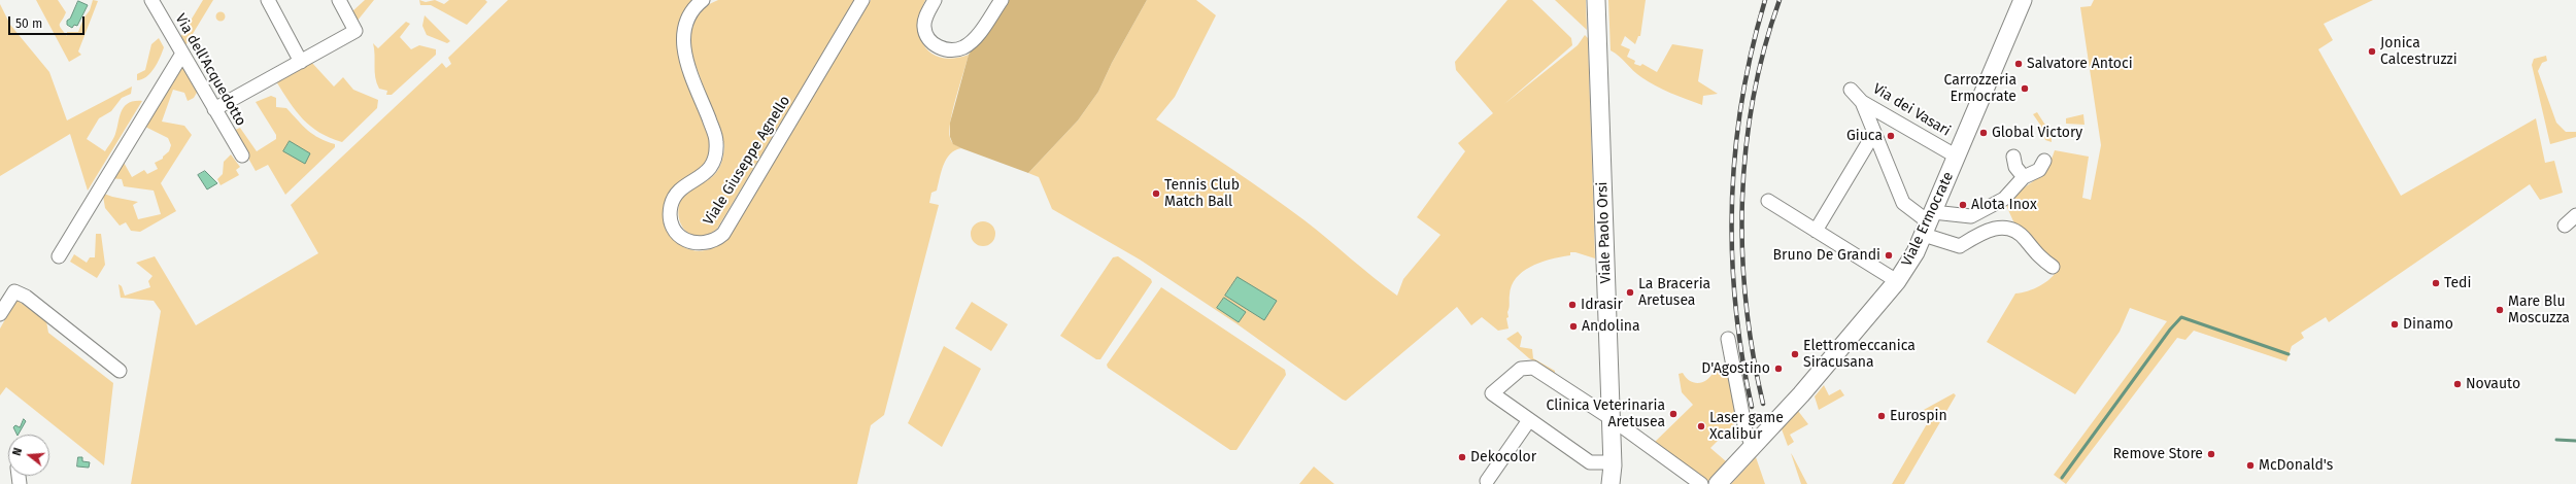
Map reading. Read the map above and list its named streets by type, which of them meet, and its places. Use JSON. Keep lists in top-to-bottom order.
{
  "streets": {
    "main road": ["Viale Ermocrate", "Viale Paolo Orsi"],
    "street": ["Via dell'Acquedotto", "Via dei Vasari", "Viale Giuseppe Agnello"]
  },
  "crossings": [
    ["Via dei Vasari", "Viale Ermocrate"]
  ],
  "places": [
    "Jonica Calcestruzzi",
    "Salvatore Antoci",
    "Carrozzeria Ermocrate",
    "Global Victory",
    "Giuca",
    "Tennis Club Match Ball",
    "Alota Inox",
    "Bruno De Grandi",
    "Tedi",
    "La Braceria Aretusea",
    "Idrasir",
    "Mare Blu Moscuzza",
    "Dinamo",
    "Andolina",
    "Elettromeccanica Siracusana",
    "D'Agostino",
    "Novauto",
    "Clinica Veterinaria Aretusea",
    "Eurospin",
    "Laser game Xcalibur",
    "Remove Store",
    "Dekocolor",
    "McDonald's"
  ],
  "scale_bar": "50 m",
  "north": "left"
}
